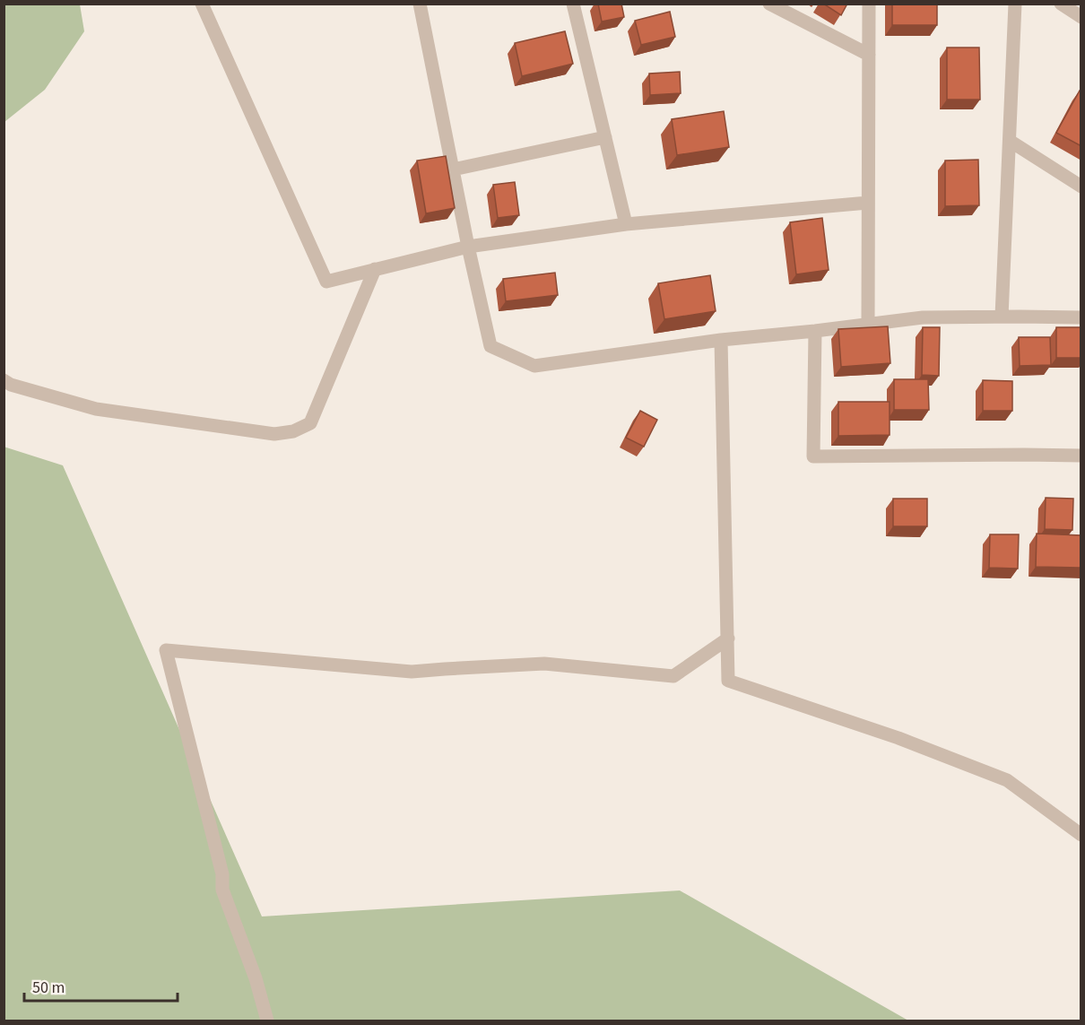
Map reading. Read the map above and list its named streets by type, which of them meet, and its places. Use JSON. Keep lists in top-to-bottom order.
{
  "scale_bar": "50 m"
}
